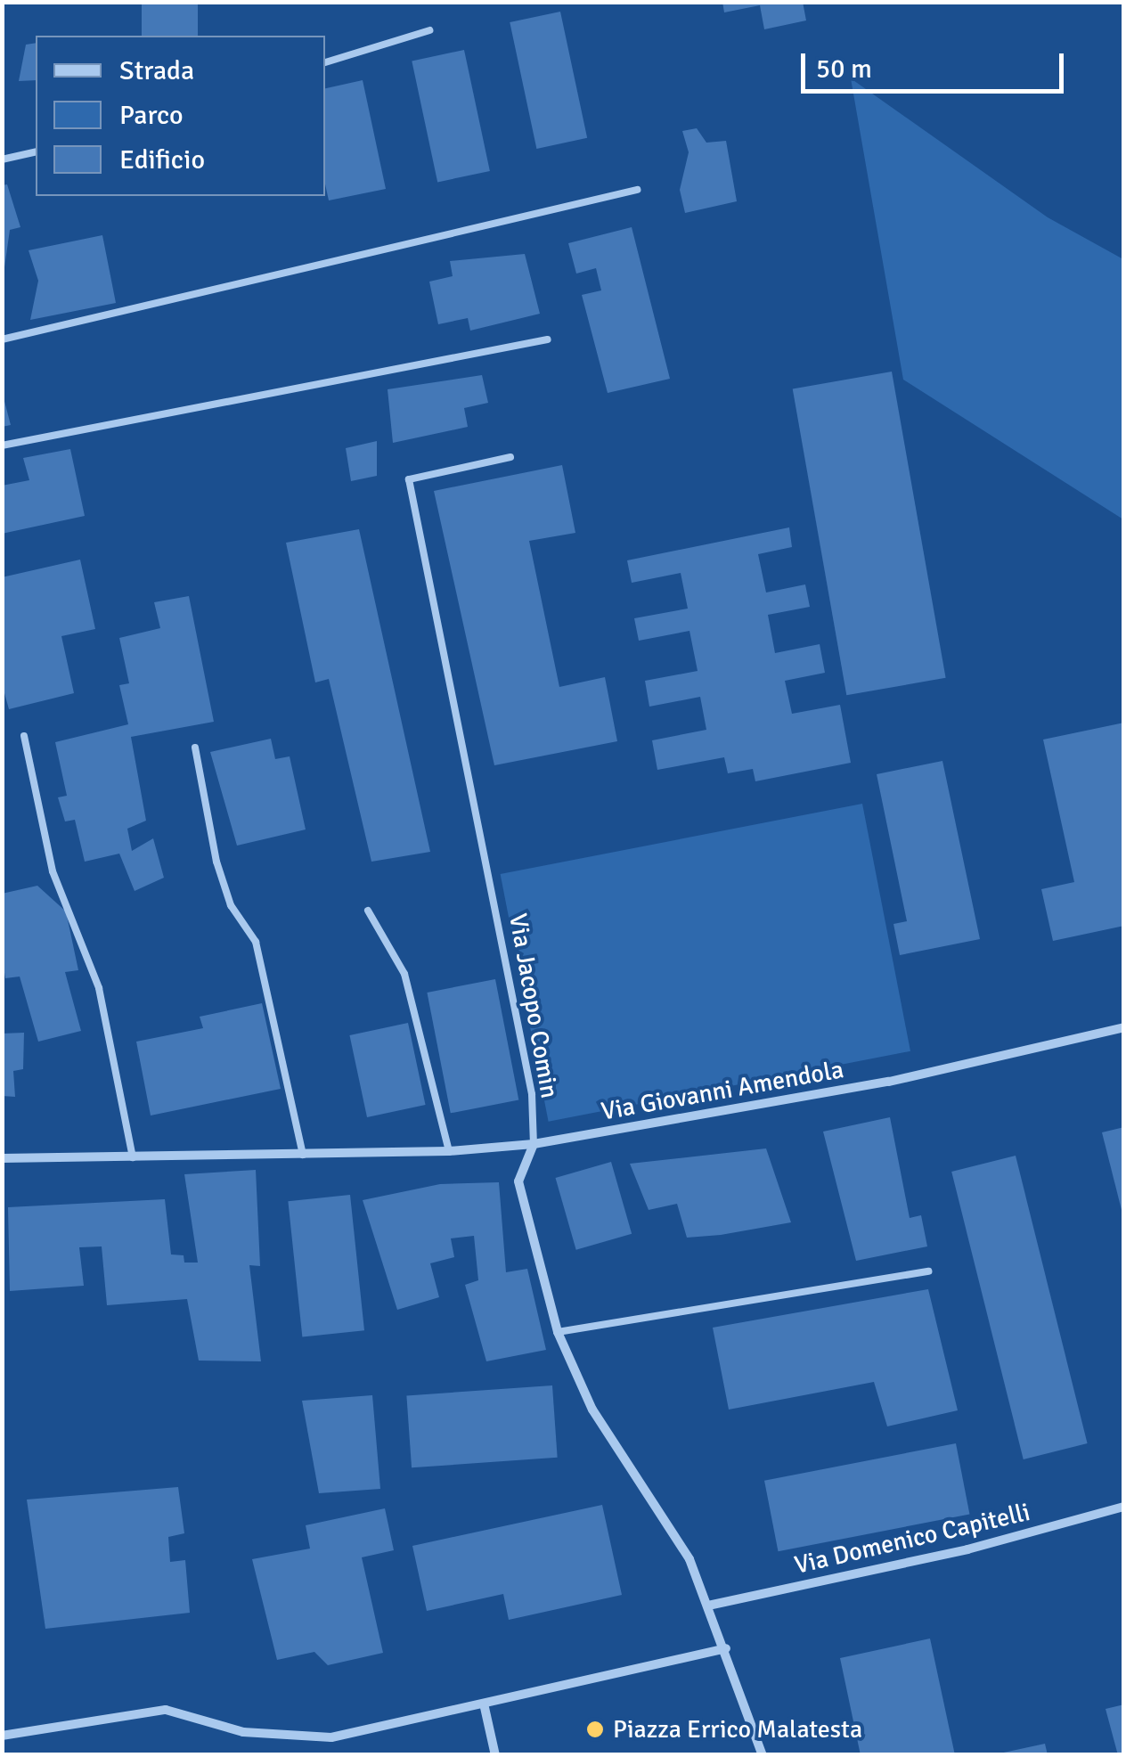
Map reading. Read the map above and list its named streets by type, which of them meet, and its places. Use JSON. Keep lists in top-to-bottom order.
{
  "streets": {
    "street": ["Via Jacopo Comin", "Via Giovanni Amendola", "Via Domenico Capitelli"]
  },
  "crossings": [
    ["Via Jacopo Comin", "Via Giovanni Amendola"],
    ["Via Jacopo Comin", "Via Domenico Capitelli"]
  ],
  "places": ["Piazza Errico Malatesta"],
  "legend": ["Strada", "Parco", "Edificio"],
  "scale_bar": "50 m"
}
